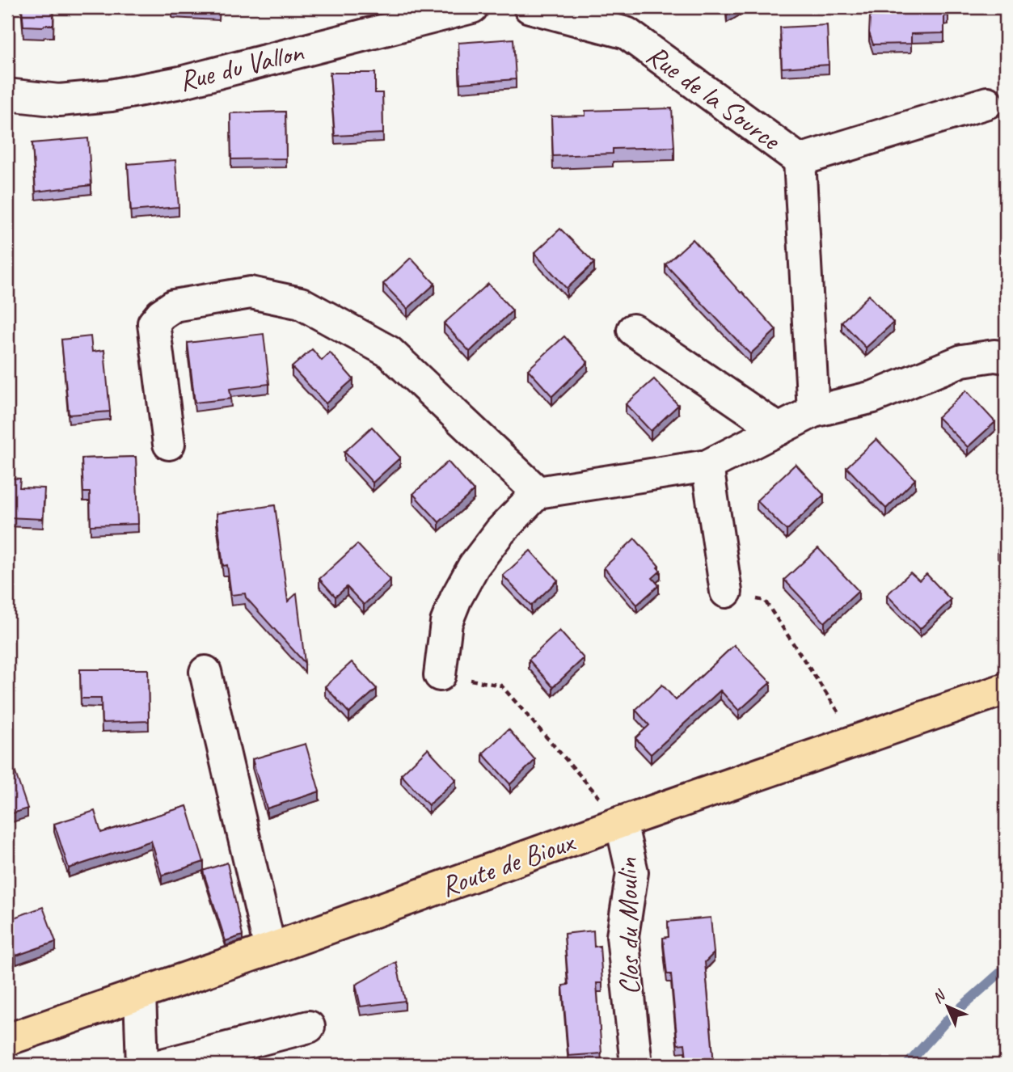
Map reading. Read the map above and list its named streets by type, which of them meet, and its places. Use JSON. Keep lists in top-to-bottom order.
{
  "streets": {
    "main road": ["Route de Bioux"],
    "street": ["Rue du Vallon", "Rue de la Source", "Clos du Moulin"]
  },
  "crossings": [
    ["Route de Bioux", "Clos du Moulin"]
  ],
  "north": "top left"
}
